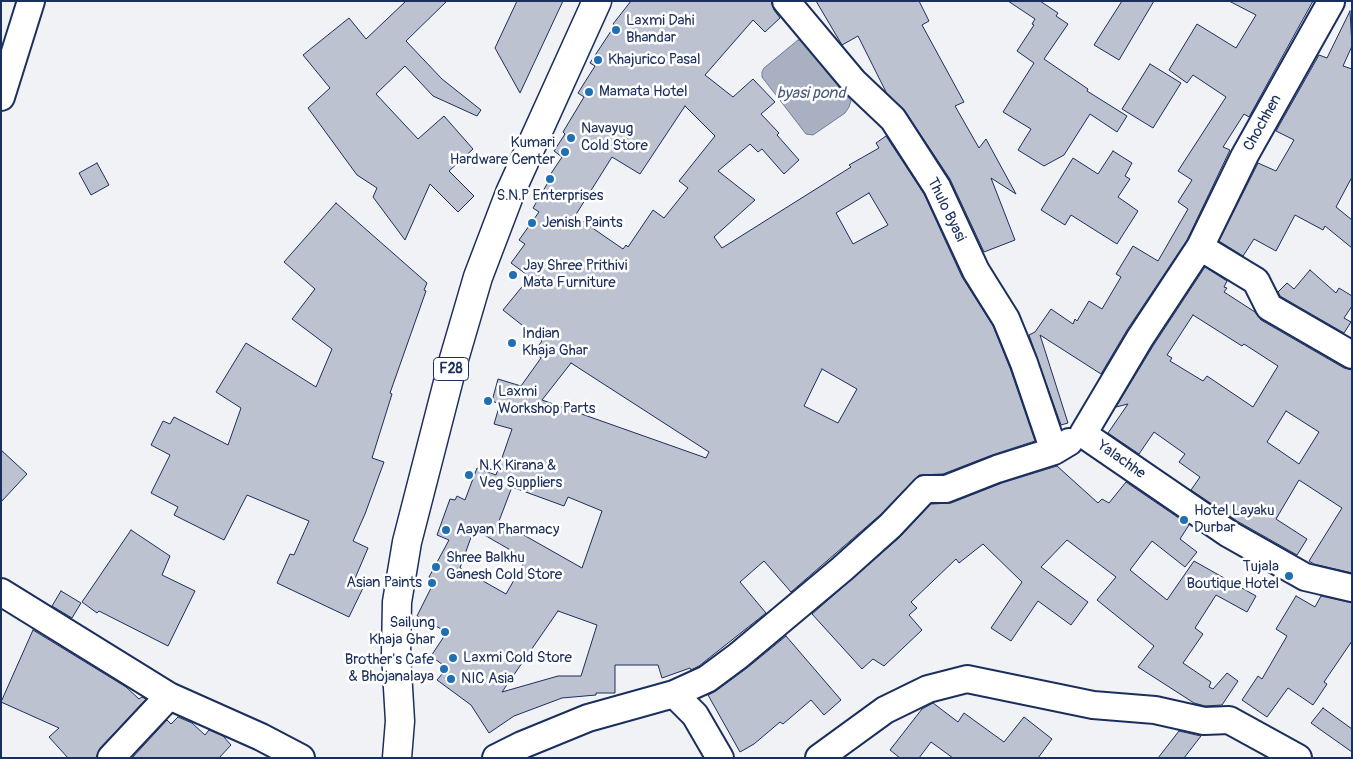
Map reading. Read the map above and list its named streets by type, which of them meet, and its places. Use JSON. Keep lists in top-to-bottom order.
{
  "streets": {
    "main road": ["F28"],
    "street": ["Chochhen", "Thulo Byasi", "Yalachhe"]
  },
  "crossings": [
    ["Chochhen", "Yalachhe"]
  ],
  "water": ["byasi pond"],
  "places": [
    "Laxmi Dahi Bhandar",
    "Khajurico Pasal",
    "Mamata Hotel",
    "Navayug Cold Store",
    "Kumari Hardware Center",
    "S.N.P Enterprises",
    "Jenish Paints",
    "Jay Shree Prithivi Mata Furniture",
    "Indian Khaja Ghar",
    "Laxmi Workshop Parts",
    "N.K Kirana & Veg Suppliers",
    "Hotel Layaku Durbar",
    "Aayan Pharmacy",
    "Shree Balkhu Ganesh Cold Store",
    "Tujala Boutique Hotel",
    "Asian Paints",
    "Sailung Khaja Ghar",
    "Laxmi Cold Store",
    "Brother's Cafe & Bhojanalaya",
    "NIC Asia"
  ]
}
